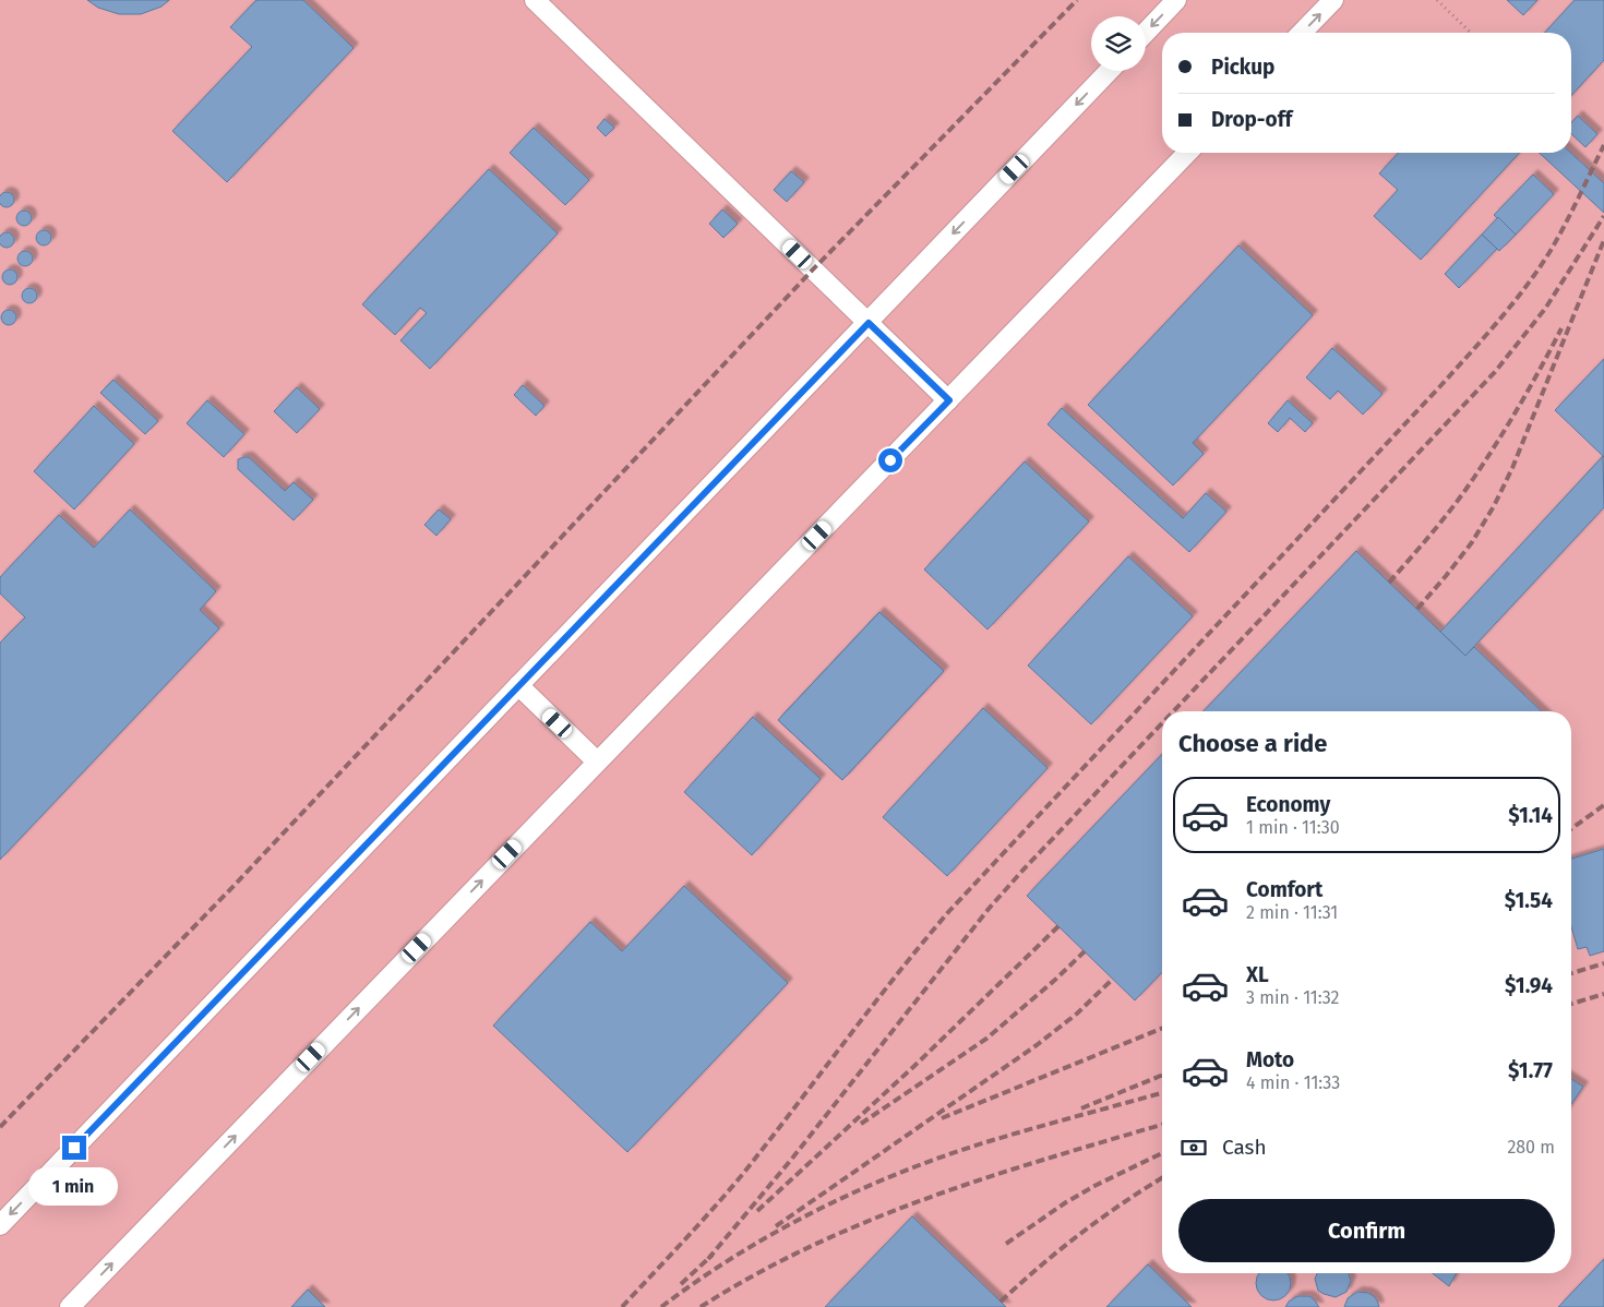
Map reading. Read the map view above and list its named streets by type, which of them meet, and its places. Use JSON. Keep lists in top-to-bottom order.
{
  "page": {
    "banner": ["Pickup", "Drop-off"],
    "heading": "Choose a ride",
    "list": [
      {
        "name": "Economy",
        "note": "1 min · 11:30",
        "value": "$1.14"
      },
      {
        "name": "Comfort",
        "note": "2 min · 11:31",
        "value": "$1.54"
      },
      {
        "name": "XL",
        "note": "3 min · 11:32",
        "value": "$1.94"
      },
      {
        "name": "Moto",
        "note": "4 min · 11:33",
        "value": "$1.77"
      }
    ],
    "pay": ["Cash", "280 m"],
    "bubble": "1 min",
    "buttons": "Confirm"
  }
}
